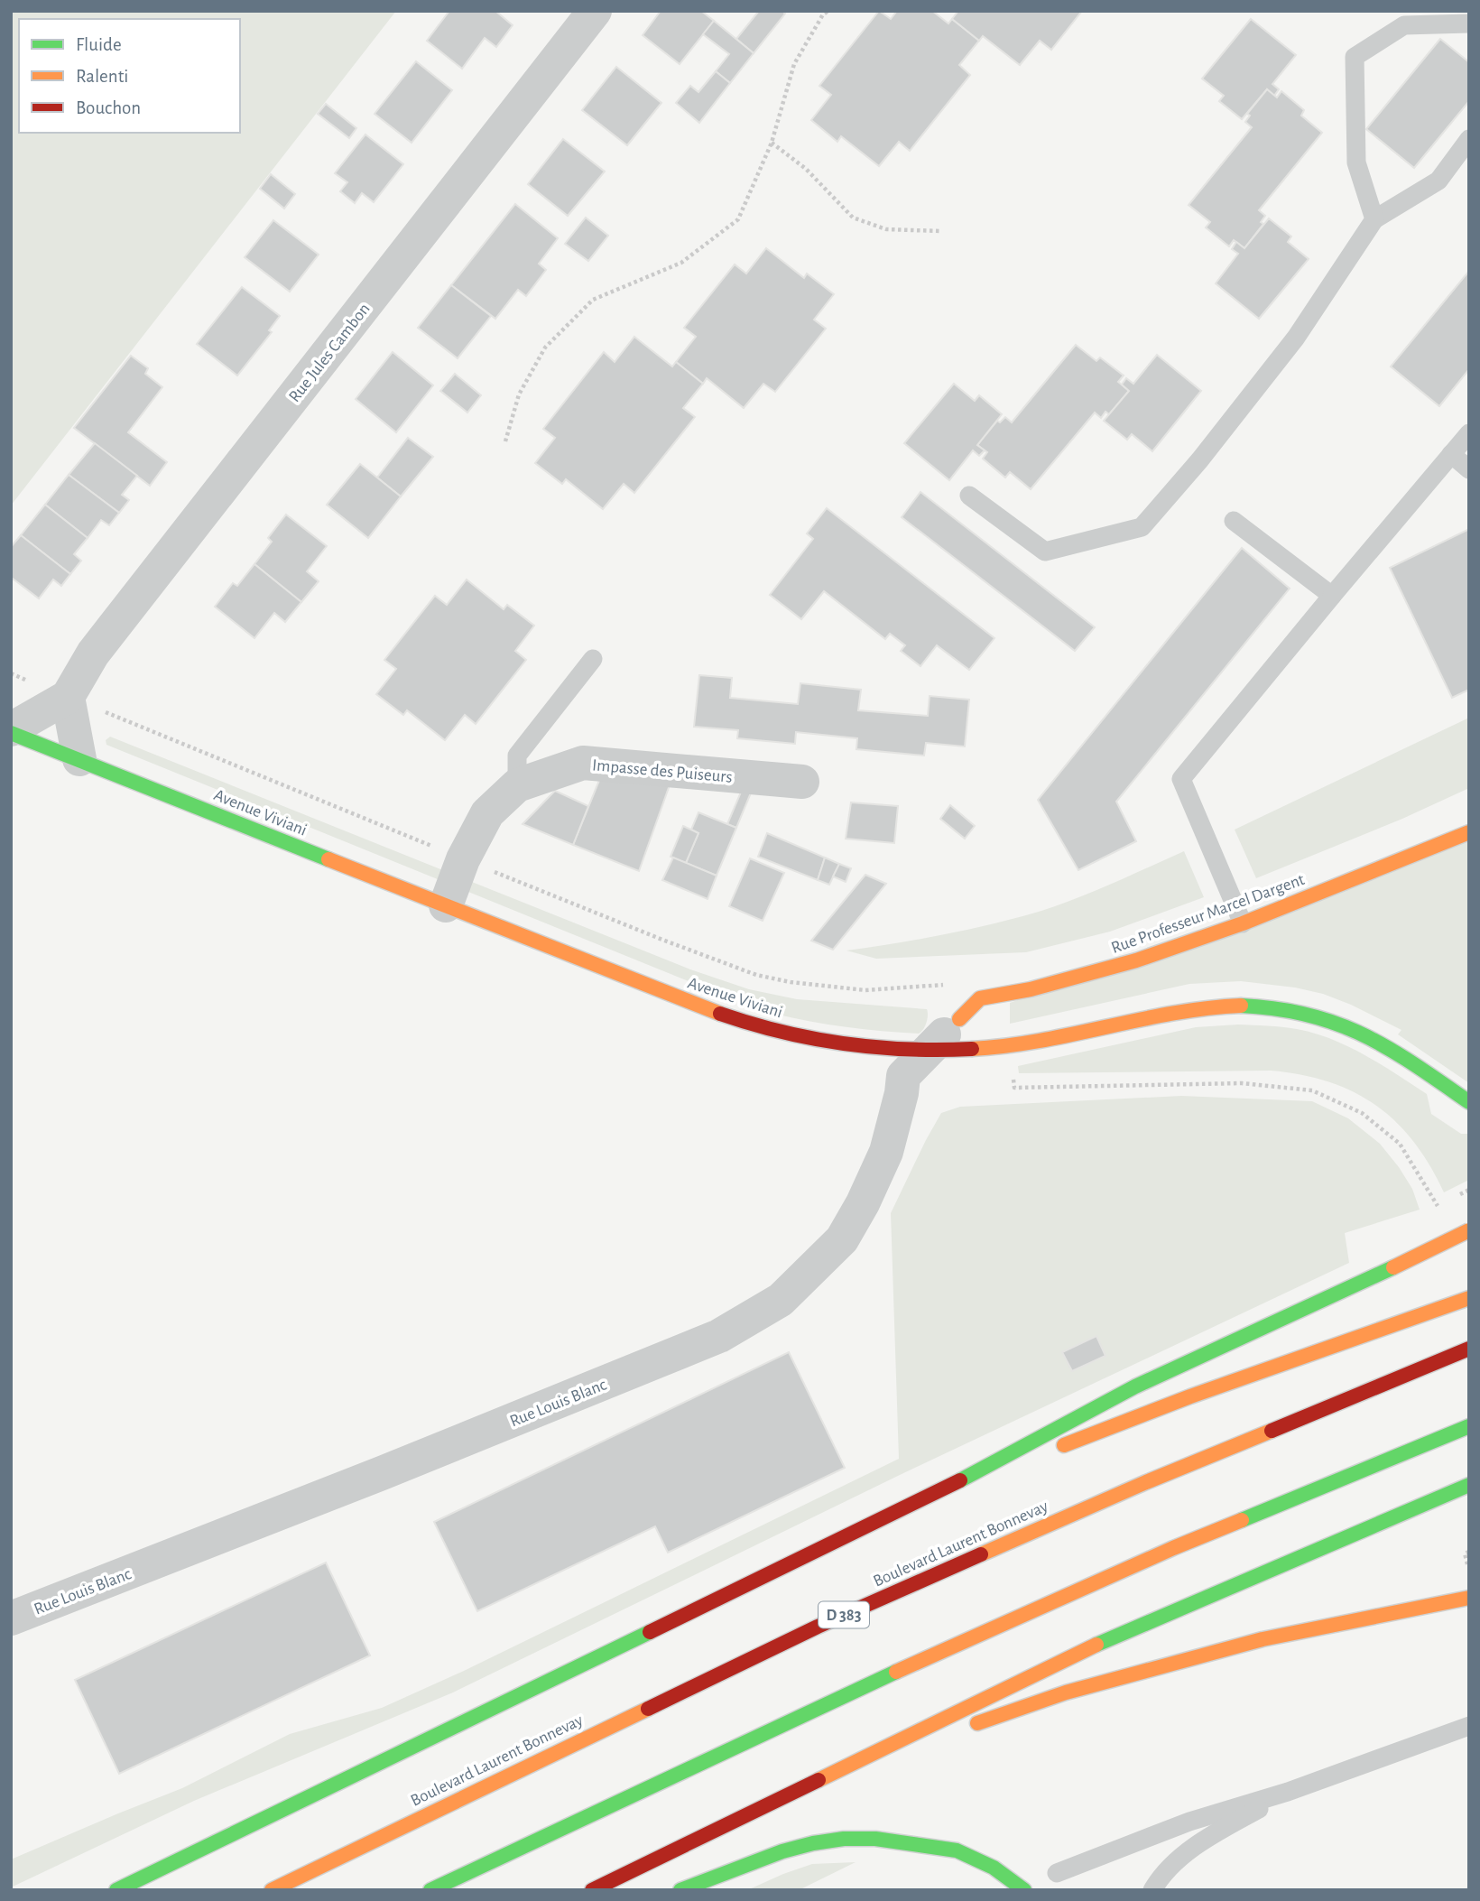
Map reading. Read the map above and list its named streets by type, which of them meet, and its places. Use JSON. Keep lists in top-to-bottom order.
{
  "streets": {
    "main road": [
      "Avenue Viviani",
      "Rue Professeur Marcel Dargent",
      "Boulevard Laurent Bonnevay",
      "D 383"
    ],
    "street": ["Rue Jules Cambon", "Impasse des Puiseurs", "Rue Louis Blanc"]
  },
  "crossings": [
    ["Rue Jules Cambon", "Avenue Viviani"],
    ["Impasse des Puiseurs", "Avenue Viviani"],
    ["Avenue Viviani", "Rue Louis Blanc"],
    ["Rue Professeur Marcel Dargent", "Rue Louis Blanc"]
  ],
  "legend": ["Fluide", "Ralenti", "Bouchon"]
}
